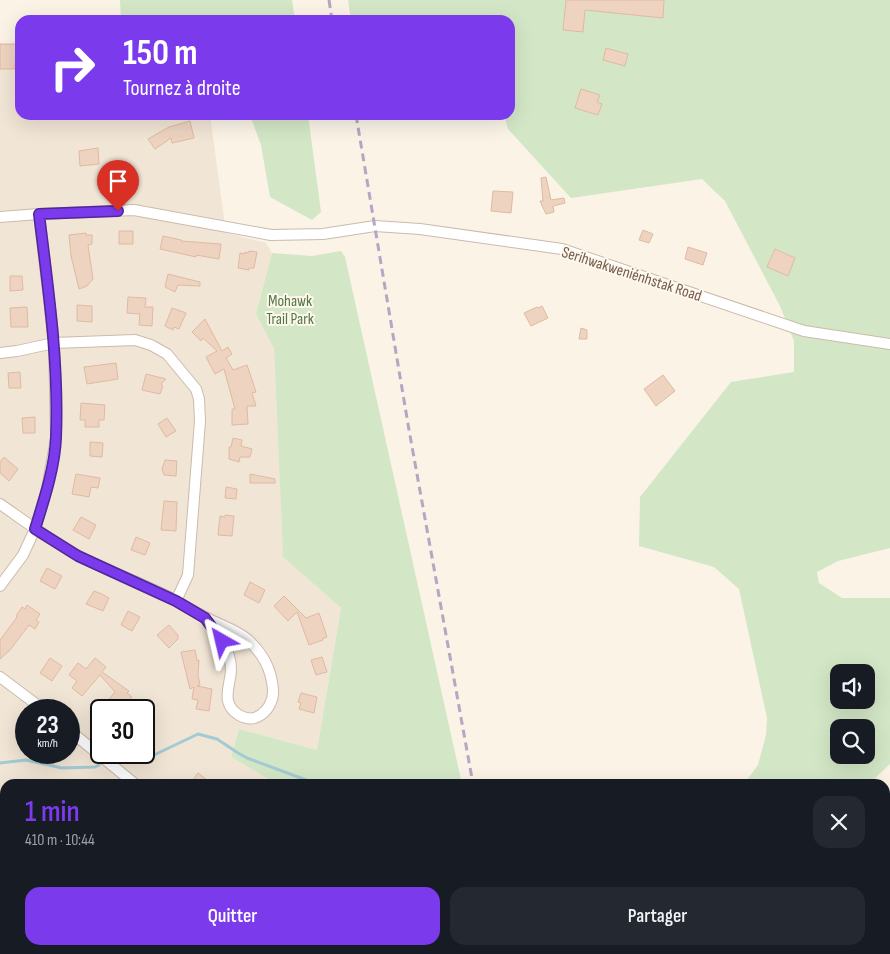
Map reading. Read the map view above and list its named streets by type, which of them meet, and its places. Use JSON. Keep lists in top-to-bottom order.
{
  "streets": {
    "street": ["Serihwakweniénhstak Road"]
  },
  "parks": ["Mohawk Trail Park"],
  "page": {
    "turn": ["150 m", "Tournez à droite"],
    "speed": "23 km/h",
    "limit": "30",
    "heading": ["1 min", "410 m · 10:44"],
    "buttons": ["Quitter", "Partager"]
  }
}
